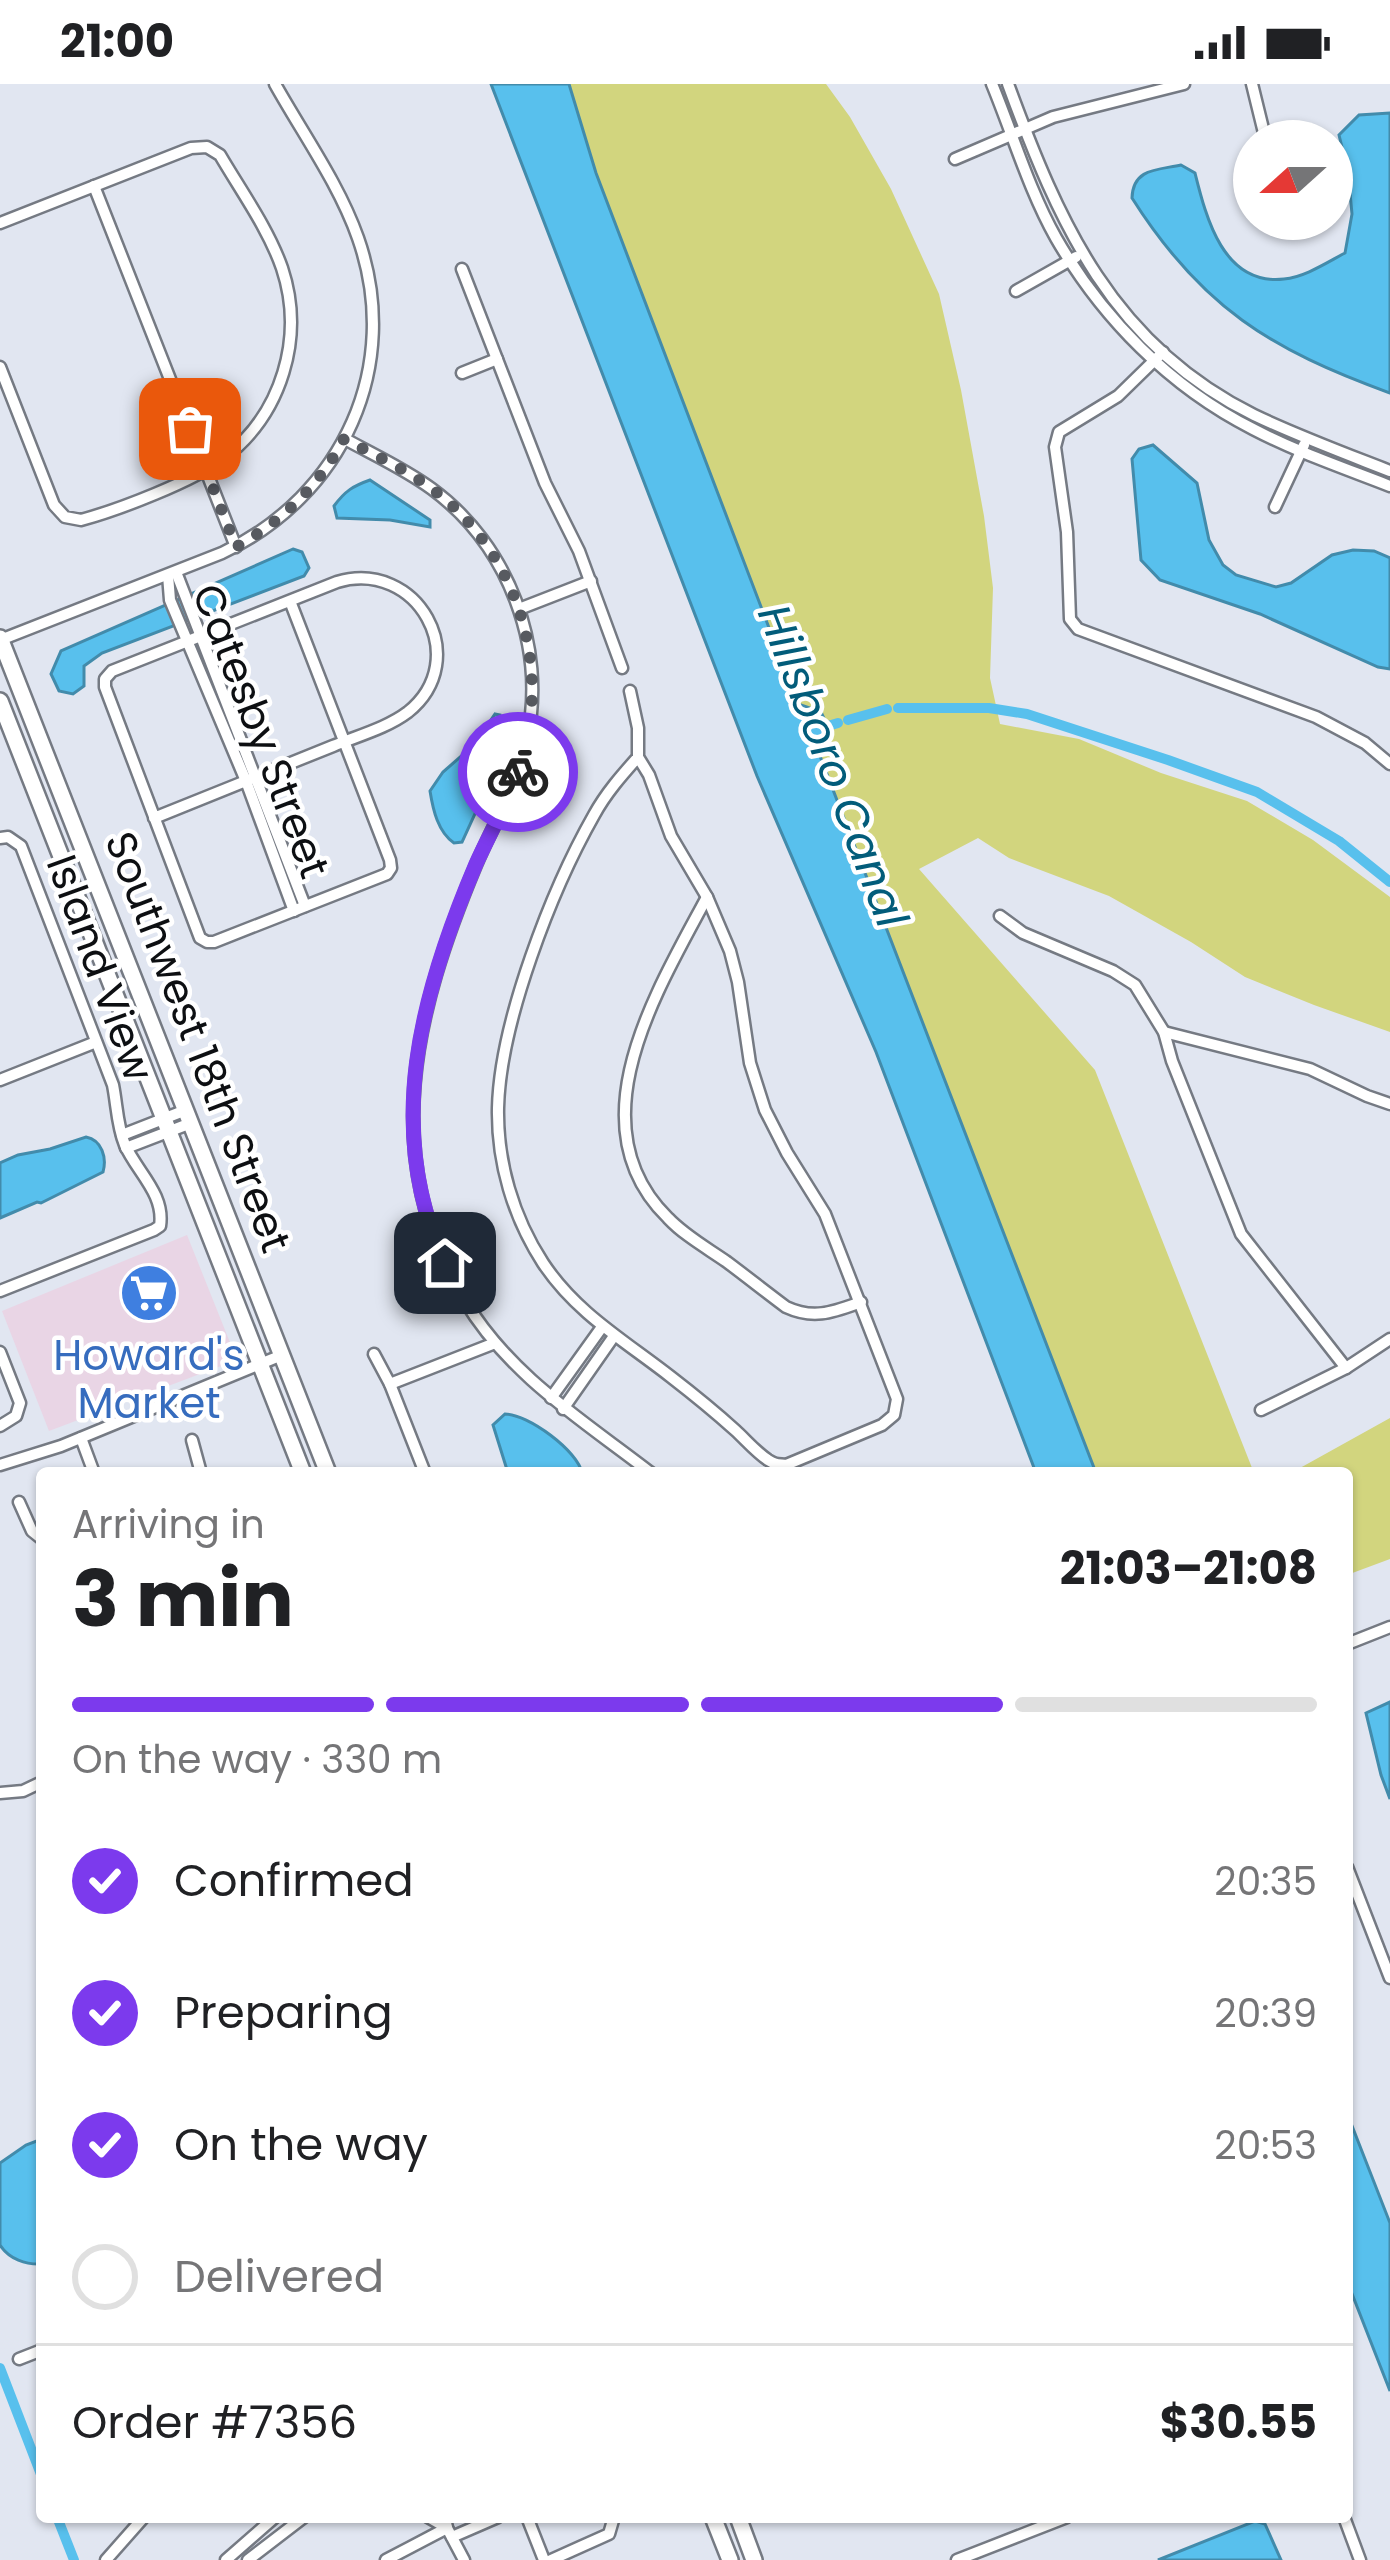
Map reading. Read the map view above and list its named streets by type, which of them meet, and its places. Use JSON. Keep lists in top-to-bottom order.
{
  "streets": {
    "main road": ["Southwest 18th Street"],
    "street": ["Catesby Street", "Island View"]
  },
  "crossings": [
    ["Island View", "Southwest 18th Street"]
  ],
  "water": ["Hillsboro Canal"],
  "places": {
    "supermarket": ["Howard's Market"]
  },
  "north": "left",
  "page": {
    "status": "21:00",
    "heading": ["3 min", "Arriving in", "21:03–21:08"],
    "panel": ["Order #7356", "$30.55"],
    "bar": "On the way · 330 m",
    "list": [
      ["Confirmed", "20:35"],
      ["Preparing", "20:39"],
      ["On the way", "20:53"],
      "Delivered"
    ]
  }
}
